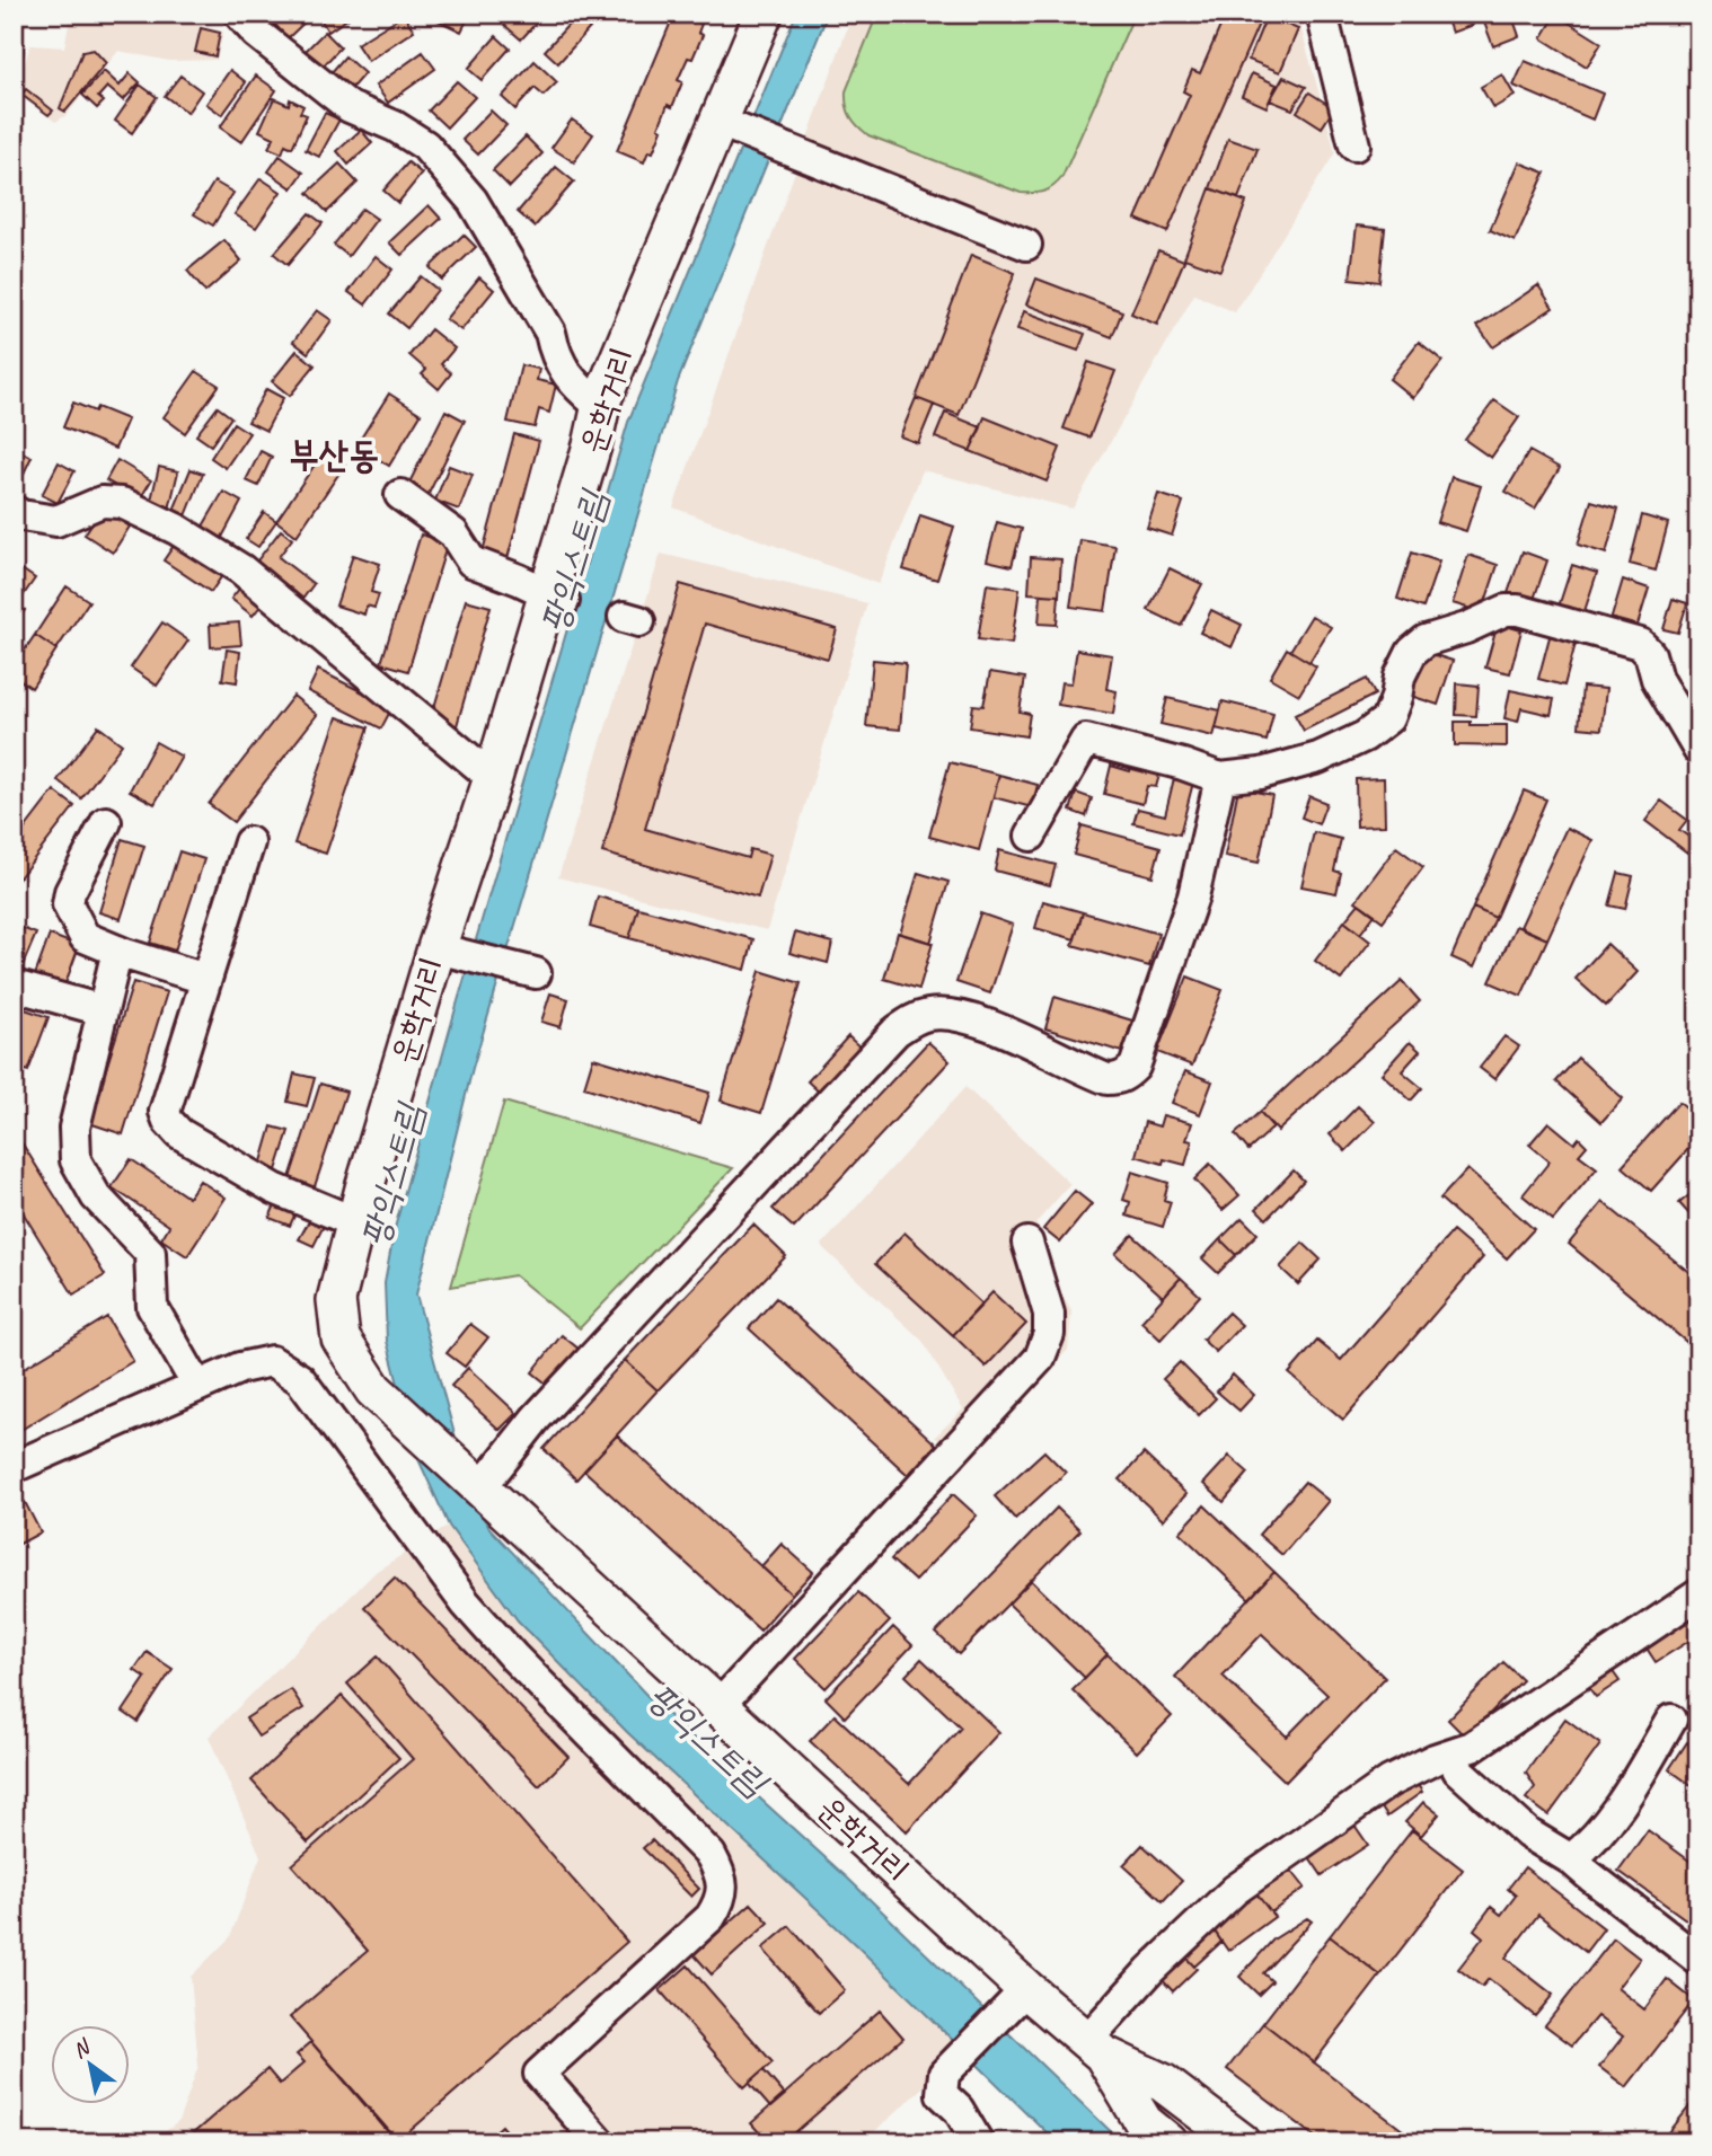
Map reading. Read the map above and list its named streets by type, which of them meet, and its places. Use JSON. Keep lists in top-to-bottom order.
{
  "streets": {
    "main road": ["운학거리"]
  },
  "districts": ["부산동"],
  "water": ["팡익스트림"],
  "north": "top left"
}
